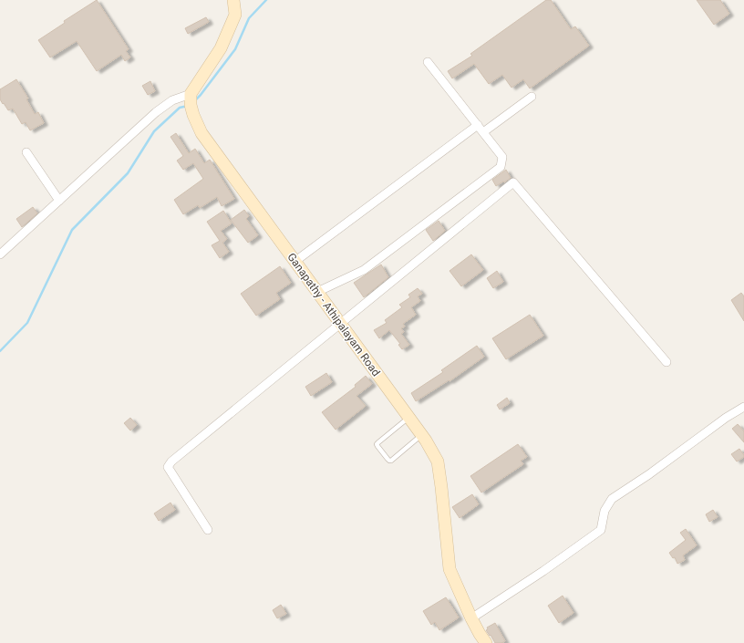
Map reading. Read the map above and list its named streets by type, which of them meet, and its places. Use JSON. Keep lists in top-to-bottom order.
{
  "streets": {
    "main road": ["Ganapathy - Athipalayam Road"]
  }
}
